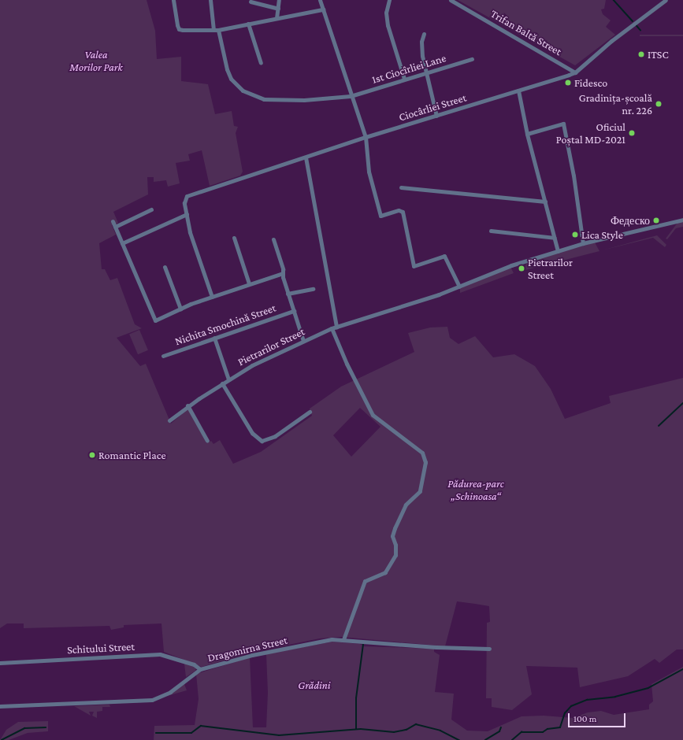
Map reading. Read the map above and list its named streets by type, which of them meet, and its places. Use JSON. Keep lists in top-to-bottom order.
{
  "streets": {
    "street": [
      "Trifan Baltă Street",
      "1st Ciocîrliei Lane",
      "Ciocârliei Street",
      "Nichita Smochină Street",
      "Pietrarilor Street",
      "Schitului Street",
      "Dragomirna Street"
    ]
  },
  "crossings": [
    ["Trifan Baltă Street", "Ciocârliei Street"],
    ["Nichita Smochină Street", "Pietrarilor Street"],
    ["Schitului Street", "Dragomirna Street"]
  ],
  "parks": ["Valea Morilor Park", "Pădurea-parc „Schinoasa“", "Grădini"],
  "places": [
    "ITSC",
    "Fidesco",
    "Gradinița-școală nr. 226",
    "Oficiul Poștal MD-2021",
    "Федеско",
    "Lica Style",
    "Pietrarilor Street",
    "Romantic Place"
  ],
  "scale_bar": "100 m"
}
